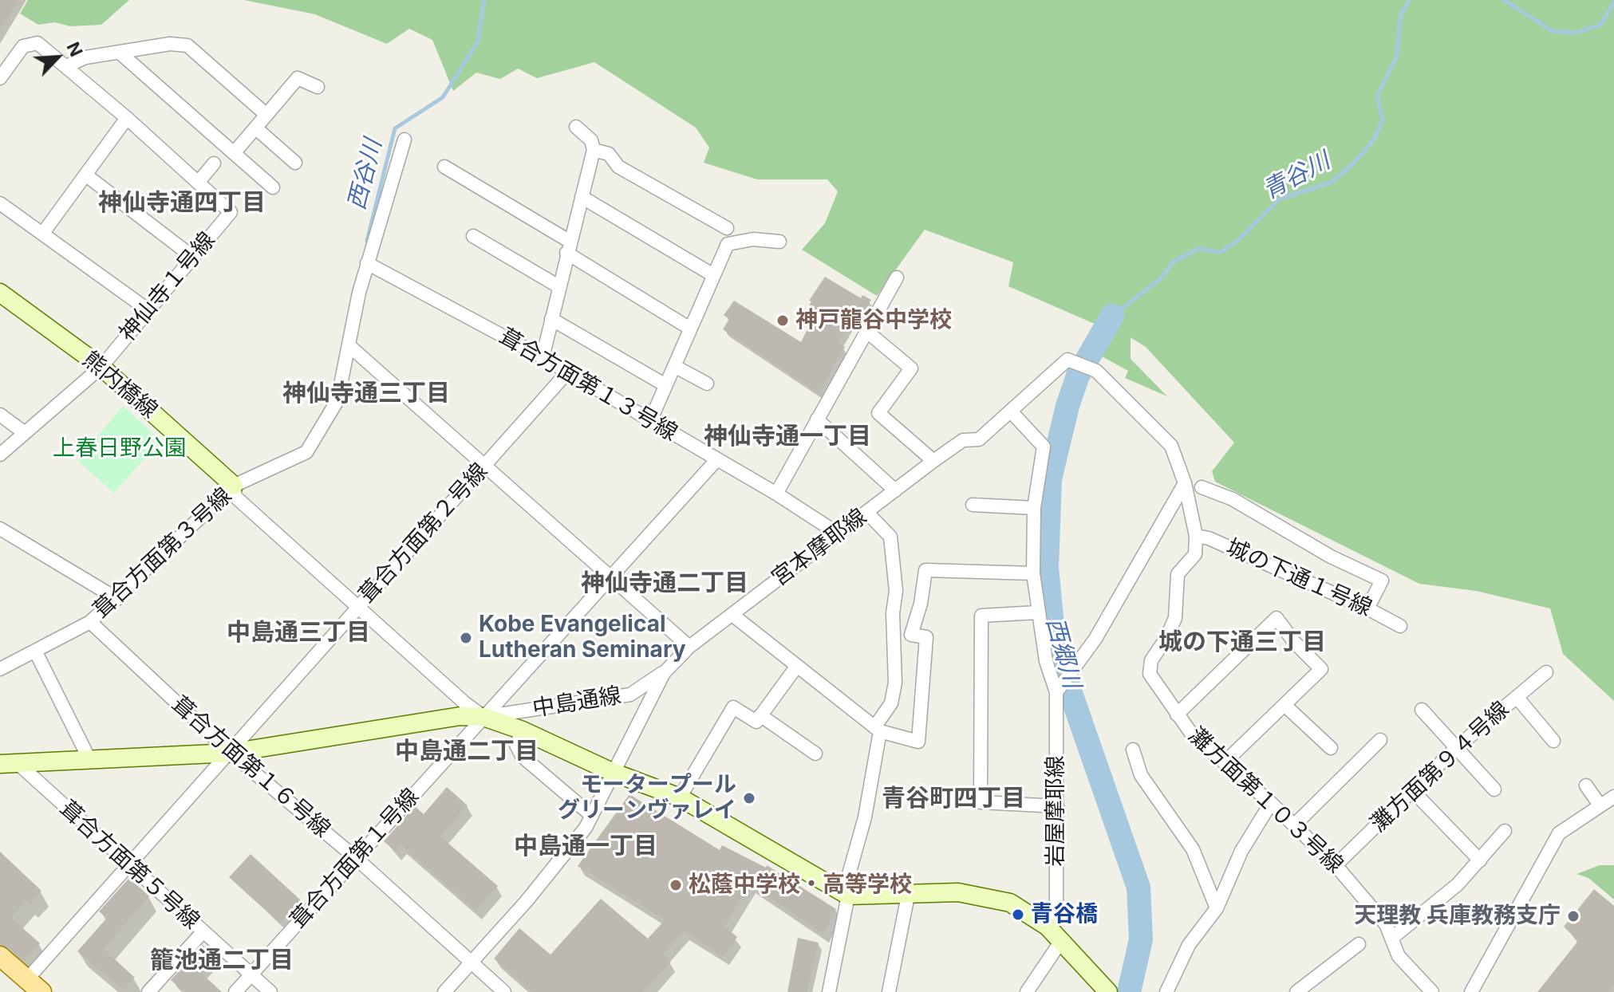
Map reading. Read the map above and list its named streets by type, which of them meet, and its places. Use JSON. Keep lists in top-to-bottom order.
{
  "streets": {
    "street": [
      "神仙寺１号線",
      "熊内橋線",
      "葺合方面第１３号線",
      "葺合方面第２号線",
      "宮本摩耶線",
      "葺合方面第３号線",
      "城の下通１号線",
      "中島通線",
      "葺合方面第１６号線",
      "灘方面第９４号線",
      "灘方面第１０３号線",
      "岩屋摩耶線",
      "葺合方面第１号線",
      "葺合方面第５号線"
    ]
  },
  "crossings": [
    ["神仙寺１号線", "熊内橋線"],
    ["熊内橋線", "葺合方面第３号線"],
    ["葺合方面第１３号線", "葺合方面第２号線"],
    ["葺合方面第１３号線", "宮本摩耶線"],
    ["葺合方面第１３号線", "葺合方面第３号線"],
    ["葺合方面第１３号線", "葺合方面第１号線"],
    ["葺合方面第２号線", "葺合方面第１６号線"],
    ["葺合方面第２号線", "葺合方面第５号線"],
    ["宮本摩耶線", "中島通線"],
    ["宮本摩耶線", "葺合方面第１６号線"],
    ["宮本摩耶線", "岩屋摩耶線"],
    ["葺合方面第３号線", "葺合方面第１６号線"],
    ["城の下通１号線", "灘方面第１０３号線"],
    ["中島通線", "葺合方面第１号線"],
    ["葺合方面第１６号線", "葺合方面第１号線"],
    ["灘方面第９４号線", "灘方面第１０３号線"],
    ["葺合方面第１号線", "葺合方面第５号線"]
  ],
  "districts": [
    "神仙寺通四丁目",
    "神仙寺通三丁目",
    "神仙寺通一丁目",
    "神仙寺通二丁目",
    "中島通三丁目",
    "城の下通三丁目",
    "中島通二丁目",
    "青谷町四丁目",
    "中島通一丁目",
    "籠池通二丁目"
  ],
  "water": ["西谷川", "青谷川", "西郷川"],
  "parks": ["上春日野公園"],
  "places": [
    "神戸龍谷中学校",
    "Kobe Evangelical Lutheran Seminary",
    "モータープール グリーンヴァレイ",
    "松蔭中学校・高等学校",
    "青谷橋",
    "天理教 兵庫教務支庁"
  ],
  "north": "top right"
}
